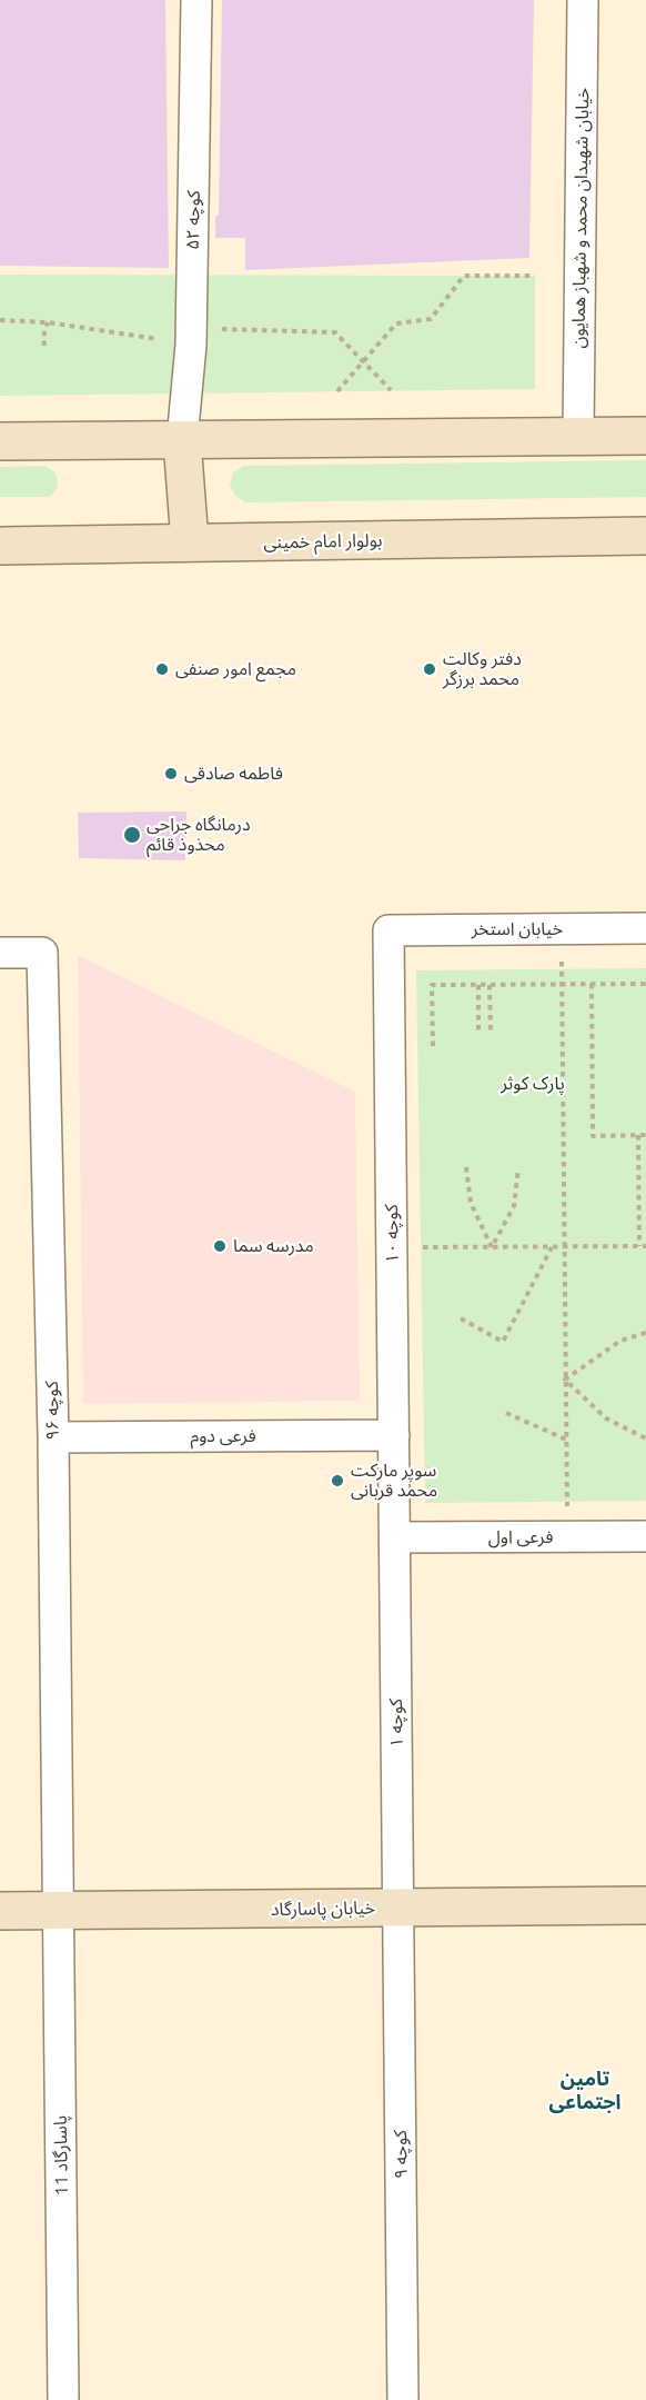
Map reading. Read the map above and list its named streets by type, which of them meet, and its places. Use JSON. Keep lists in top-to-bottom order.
{
  "streets": {
    "main road": ["بولوار امام خمینی", "خیابان پاسارگاد"],
    "street": [
      "خیابان شهیدان محمد و شهباز همایون",
      "کوچه ۵۲",
      "خیابان استخر",
      "کوچه ۱۰",
      "کوچه ۹۶",
      "فرعی دوم",
      "فرعی اول",
      "کوچه ۱",
      "کوچه ۹",
      "پاسارگاد 11"
    ]
  },
  "crossings": [
    ["خیابان استخر", "کوچه ۱۰"],
    ["کوچه ۱۰", "فرعی دوم"],
    ["کوچه ۱۰", "فرعی اول"],
    ["کوچه ۱۰", "کوچه ۱"],
    ["کوچه ۹۶", "فرعی دوم"],
    ["کوچه ۹۶", "خیابان پاسارگاد"],
    ["کوچه ۹۶", "پاسارگاد 11"],
    ["فرعی اول", "کوچه ۱"],
    ["کوچه ۱", "خیابان پاسارگاد"],
    ["کوچه ۱", "کوچه ۹"],
    ["خیابان پاسارگاد", "کوچه ۹"],
    ["خیابان پاسارگاد", "پاسارگاد 11"]
  ],
  "districts": ["تامین اجتماعی"],
  "parks": ["پارک کوثر"],
  "places": [
    "مجمع امور صنفی",
    "دفتر وکالت محمد برزگر",
    "فاطمه صادقی",
    "درمانگاه جراحی محذوذ قائم",
    "مدرسه سما",
    "سوپر مارکت محمد قربانی"
  ]
}
